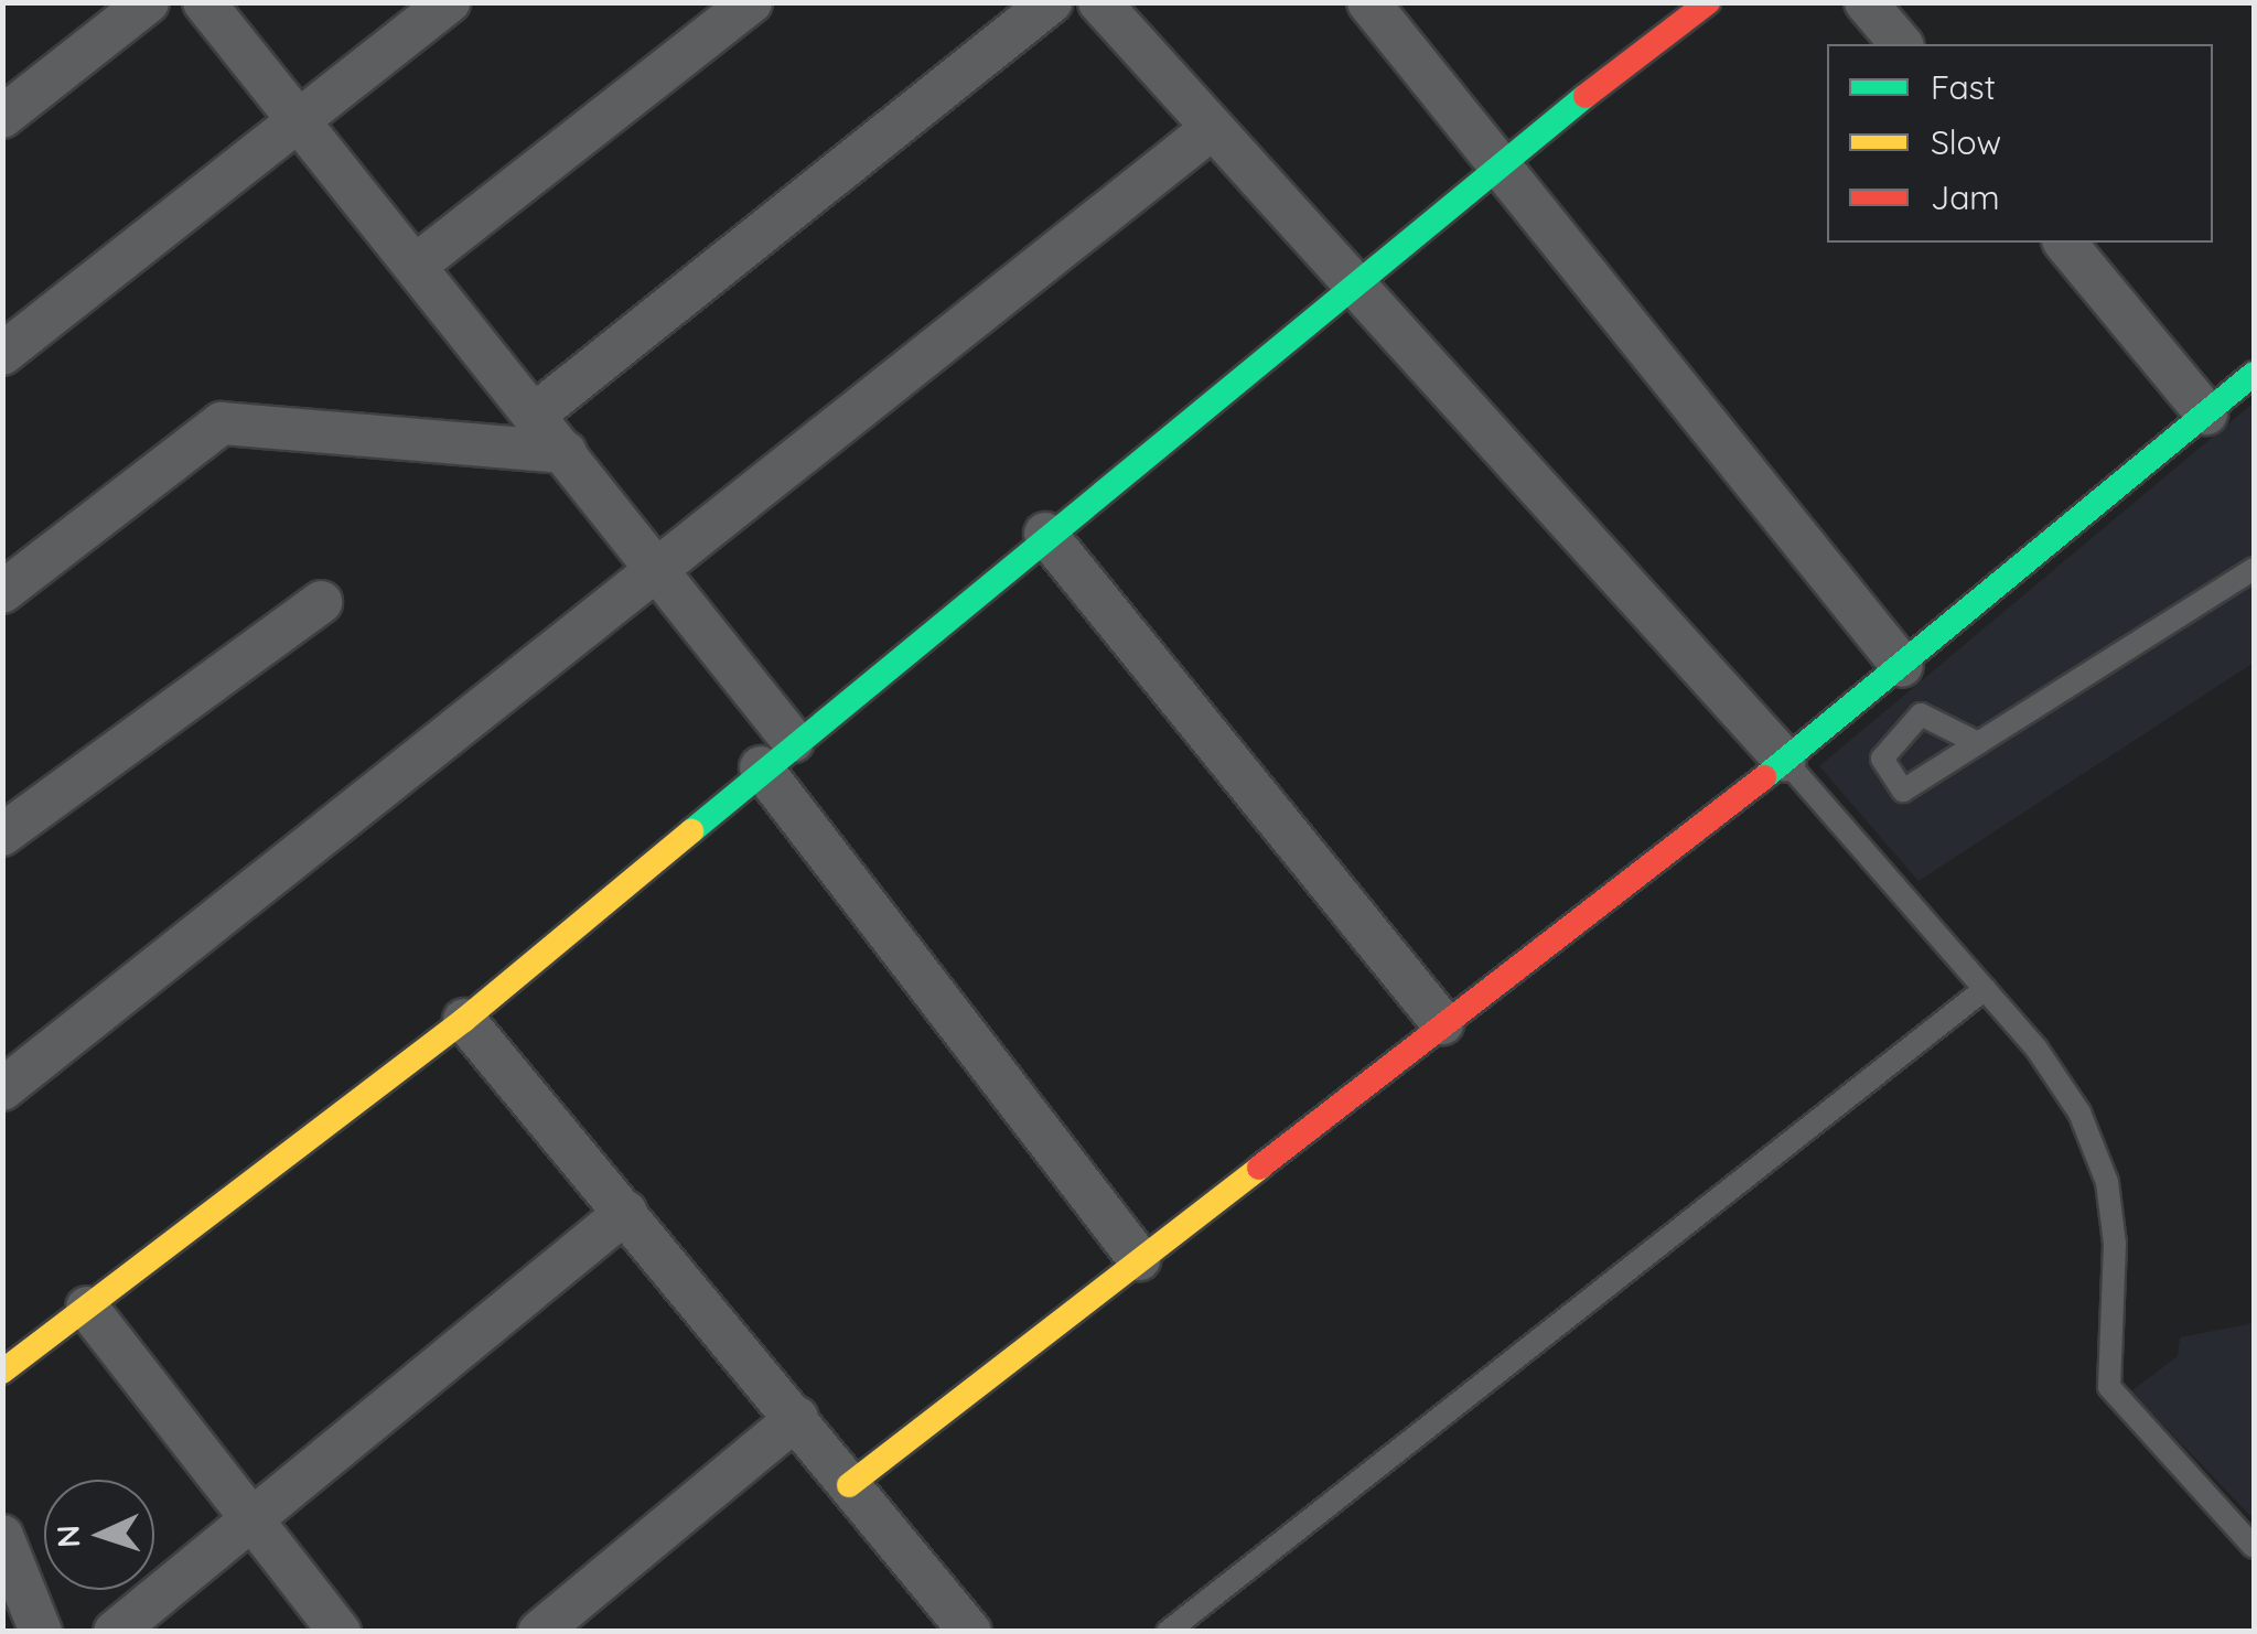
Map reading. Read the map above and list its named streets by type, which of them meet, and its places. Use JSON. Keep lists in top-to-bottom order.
{
  "legend": ["Fast", "Slow", "Jam"],
  "north": "left"
}
